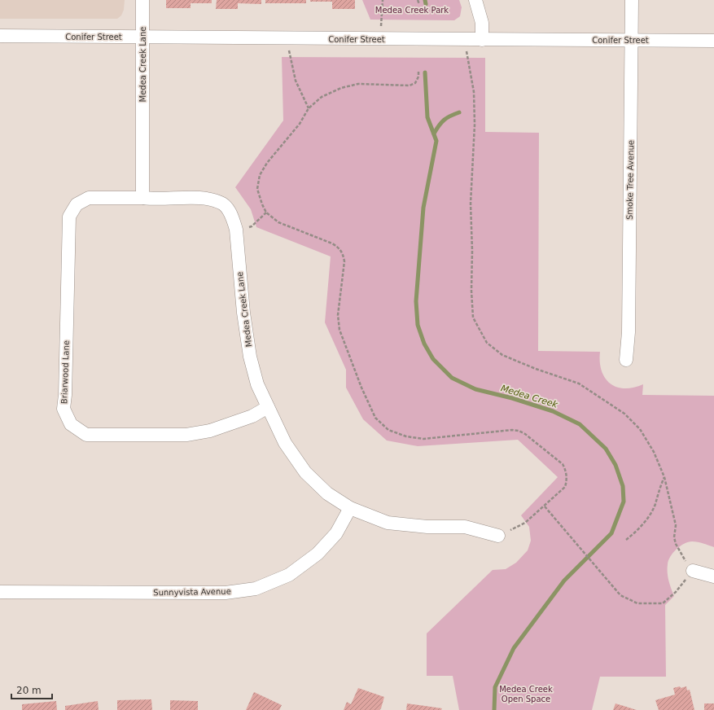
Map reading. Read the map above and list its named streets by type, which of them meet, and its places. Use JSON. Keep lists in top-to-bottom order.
{
  "streets": {
    "street": [
      "Conifer Street",
      "Medea Creek Lane",
      "Smoke Tree Avenue",
      "Briarwood Lane",
      "Sunnyvista Avenue"
    ]
  },
  "crossings": [
    ["Conifer Street", "Medea Creek Lane"],
    ["Conifer Street", "Smoke Tree Avenue"],
    ["Medea Creek Lane", "Briarwood Lane"],
    ["Medea Creek Lane", "Sunnyvista Avenue"]
  ],
  "water": ["Medea Creek"],
  "parks": ["Medea Creek Park", "Medea Creek Open Space"],
  "scale_bar": "20 m"
}
